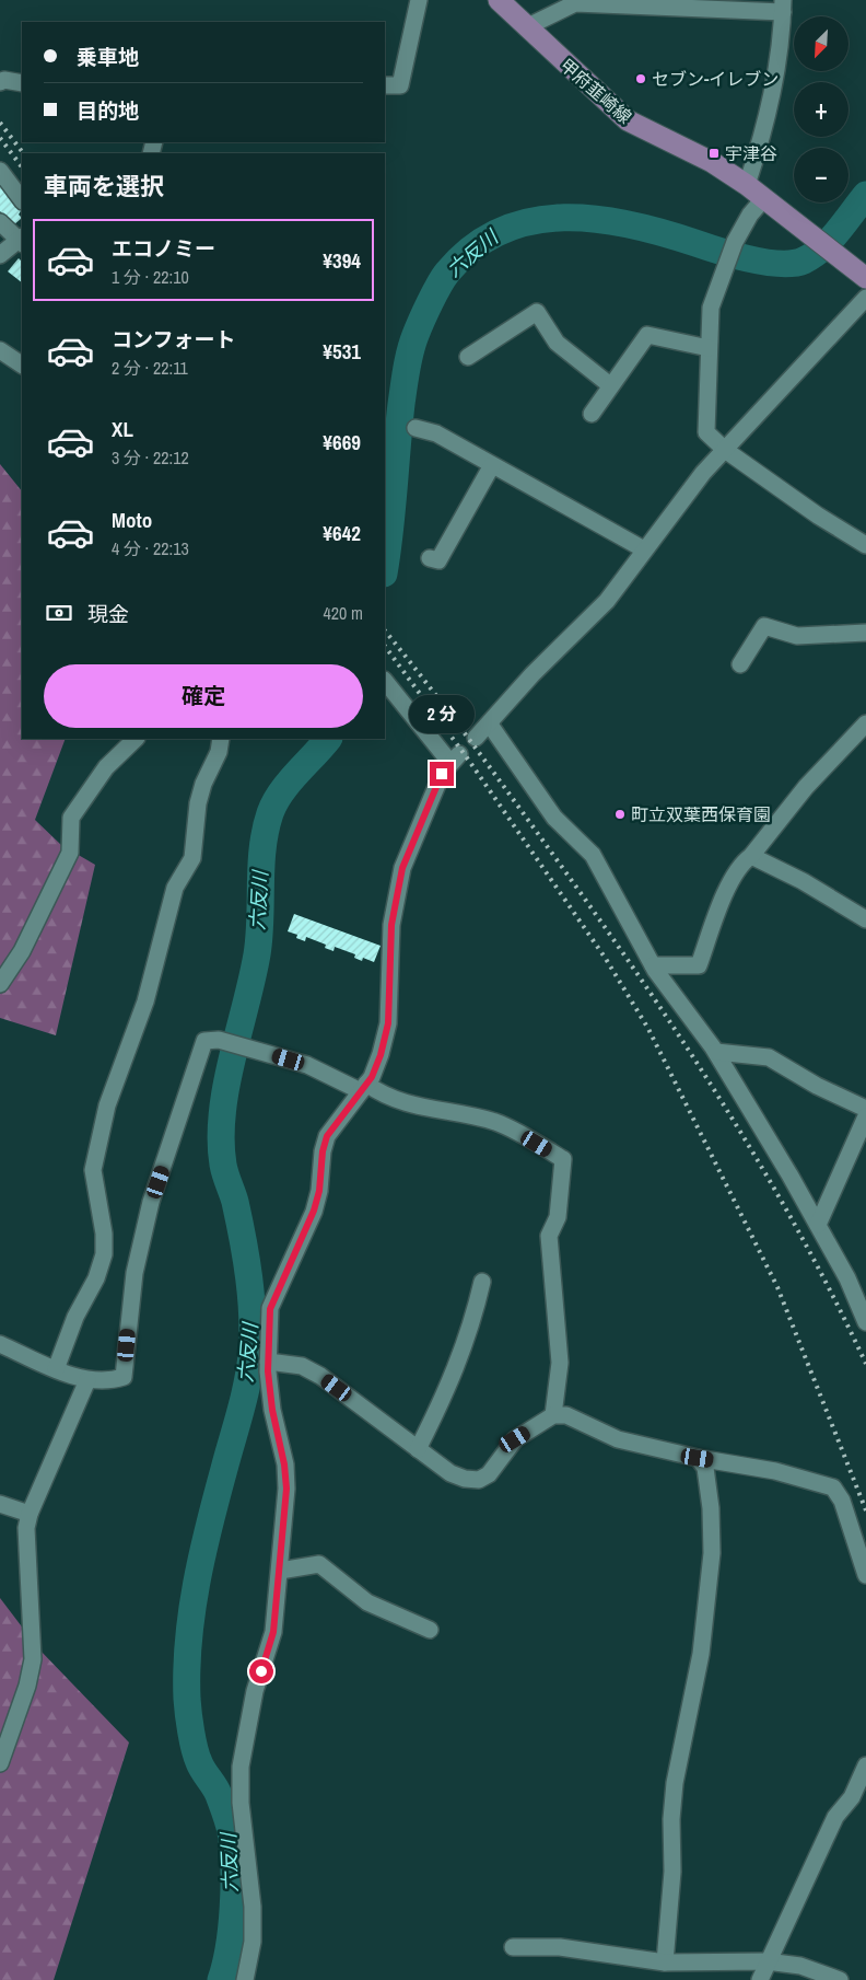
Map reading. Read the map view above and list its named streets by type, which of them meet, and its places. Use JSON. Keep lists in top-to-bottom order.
{
  "streets": {
    "main road": ["甲府韮崎線"]
  },
  "water": ["六反川"],
  "places": {
    "other": ["セブン-イレブン", "町立双葉西保育園"],
    "transit": ["宇津谷"]
  },
  "north": "bottom left",
  "page": {
    "map_buttons": ["+", "−"],
    "banner": ["乗車地", "目的地"],
    "heading": "車両を選択",
    "list": [
      {
        "name": "エコノミー",
        "note": "1 分 · 22:10",
        "value": "¥394"
      },
      {
        "name": "コンフォート",
        "note": "2 分 · 22:11",
        "value": "¥531"
      },
      {
        "name": "XL",
        "note": "3 分 · 22:12",
        "value": "¥669"
      },
      {
        "name": "Moto",
        "note": "4 分 · 22:13",
        "value": "¥642"
      }
    ],
    "pay": ["現金", "420 m"],
    "buttons": "確定",
    "bubble": "2 分"
  }
}
